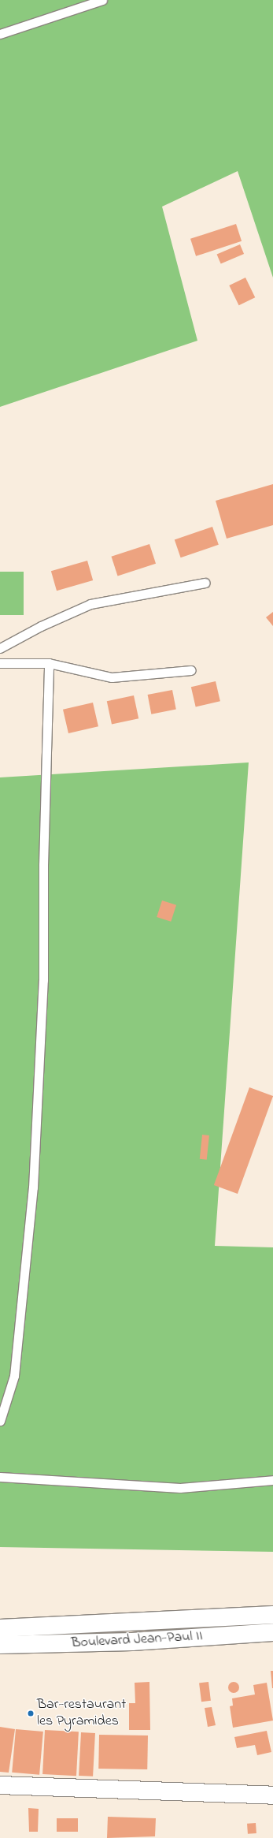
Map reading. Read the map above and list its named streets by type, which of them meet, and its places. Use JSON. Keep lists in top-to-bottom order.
{
  "streets": {
    "main road": ["Boulevard Jean-Paul II"]
  },
  "places": ["Bar-restaurant les Pyramides"]
}
